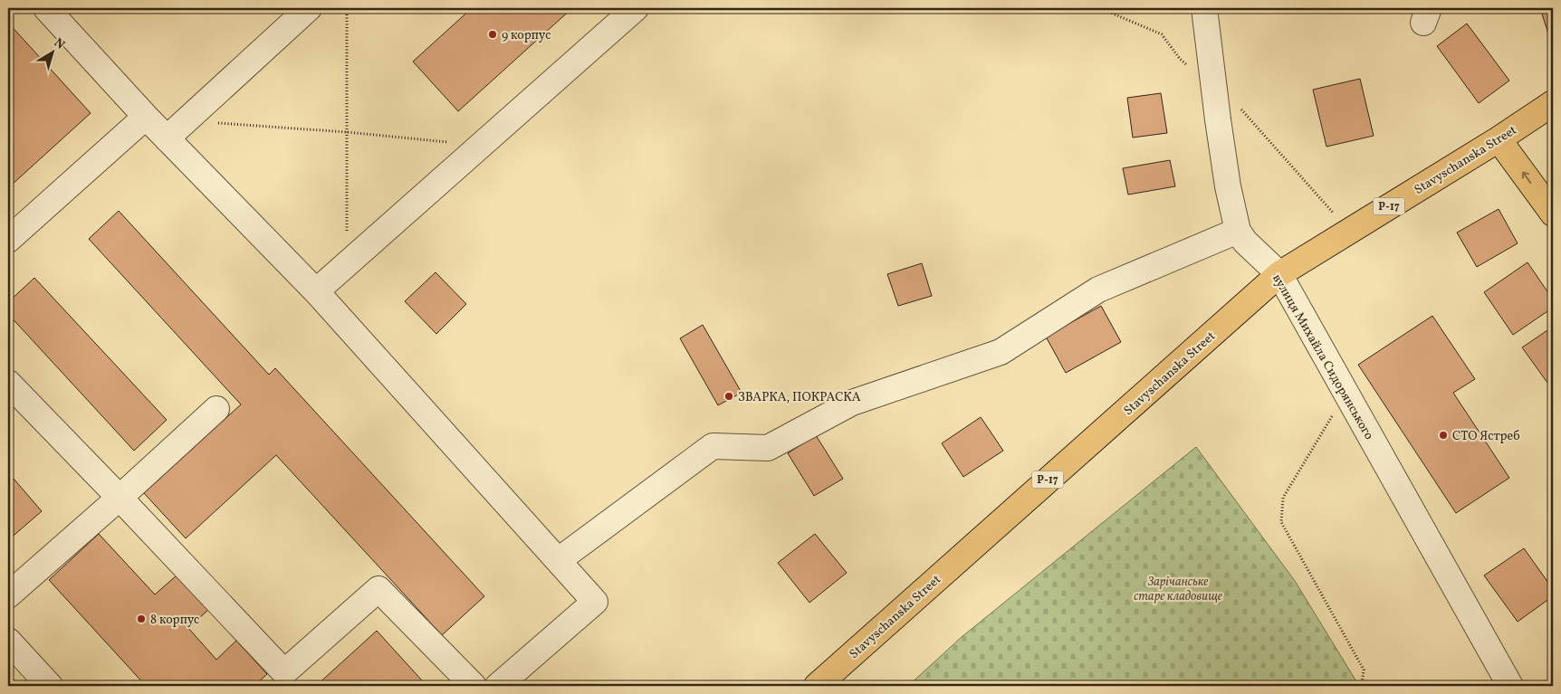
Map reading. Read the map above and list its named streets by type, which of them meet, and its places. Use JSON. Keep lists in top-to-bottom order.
{
  "streets": {
    "main road": ["Stavyschanska Street", "Р-17"],
    "street": ["вулиця Михайла Сидорянського"]
  },
  "crossings": [
    ["Stavyschanska Street", "вулиця Михайла Сидорянського"]
  ],
  "parks": ["Зарічанське старе кладовище"],
  "places": [
    "9 корпус",
    "ЗВАРКА, ПОКРАСКА",
    "СТО Ястреб",
    "8 корпус"
  ],
  "north": "top right"
}
